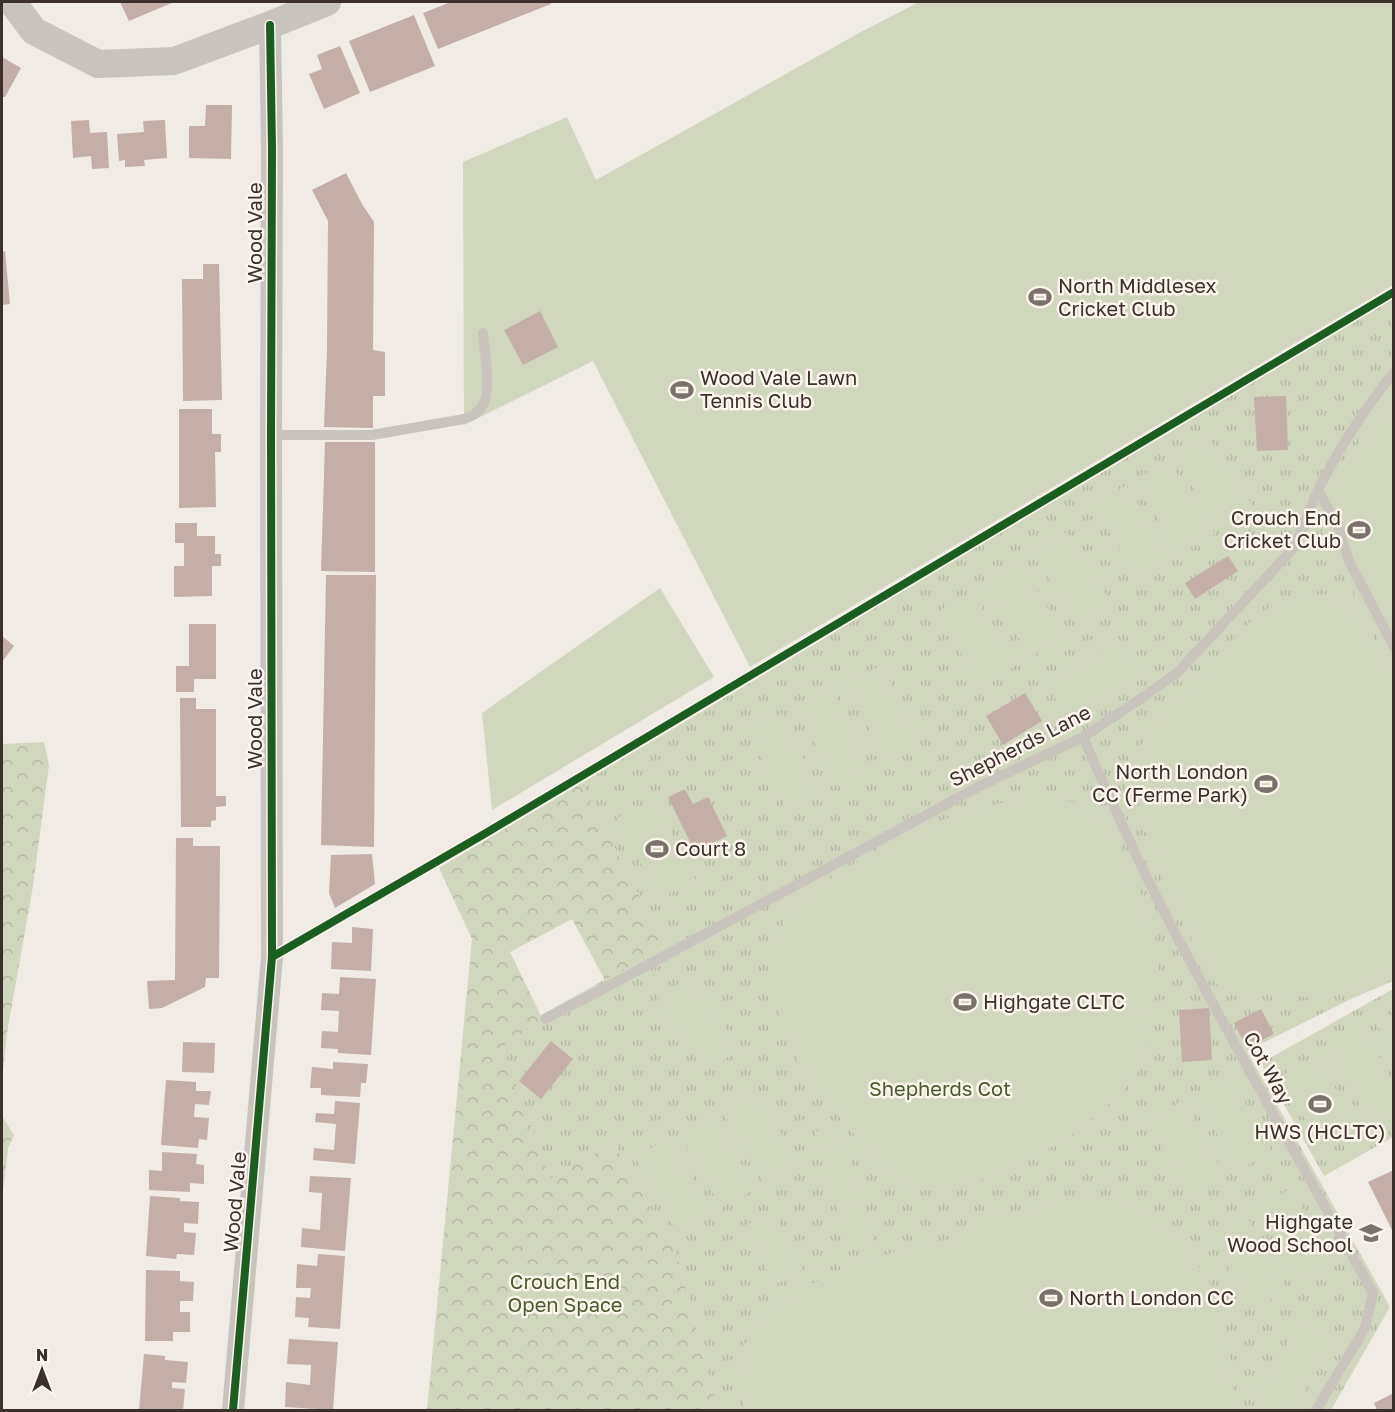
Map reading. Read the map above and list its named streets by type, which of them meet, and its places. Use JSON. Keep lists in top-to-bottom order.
{
  "streets": {
    "street": ["Wood Vale"],
    "lane": ["Shepherds Lane", "Cot Way"]
  },
  "crossings": [
    ["Shepherds Lane", "Cot Way"]
  ],
  "parks": ["Shepherds Cot", "Crouch End Open Space"],
  "places": {
    "sports": [
      "North Middlesex Cricket Club",
      "Wood Vale Lawn Tennis Club",
      "Crouch End Cricket Club",
      "North London CC (Ferme Park)",
      "Court 8",
      "Highgate CLTC",
      "HWS (HCLTC)",
      "North London CC"
    ],
    "school or university": ["Highgate Wood School"]
  },
  "north": "top"
}
